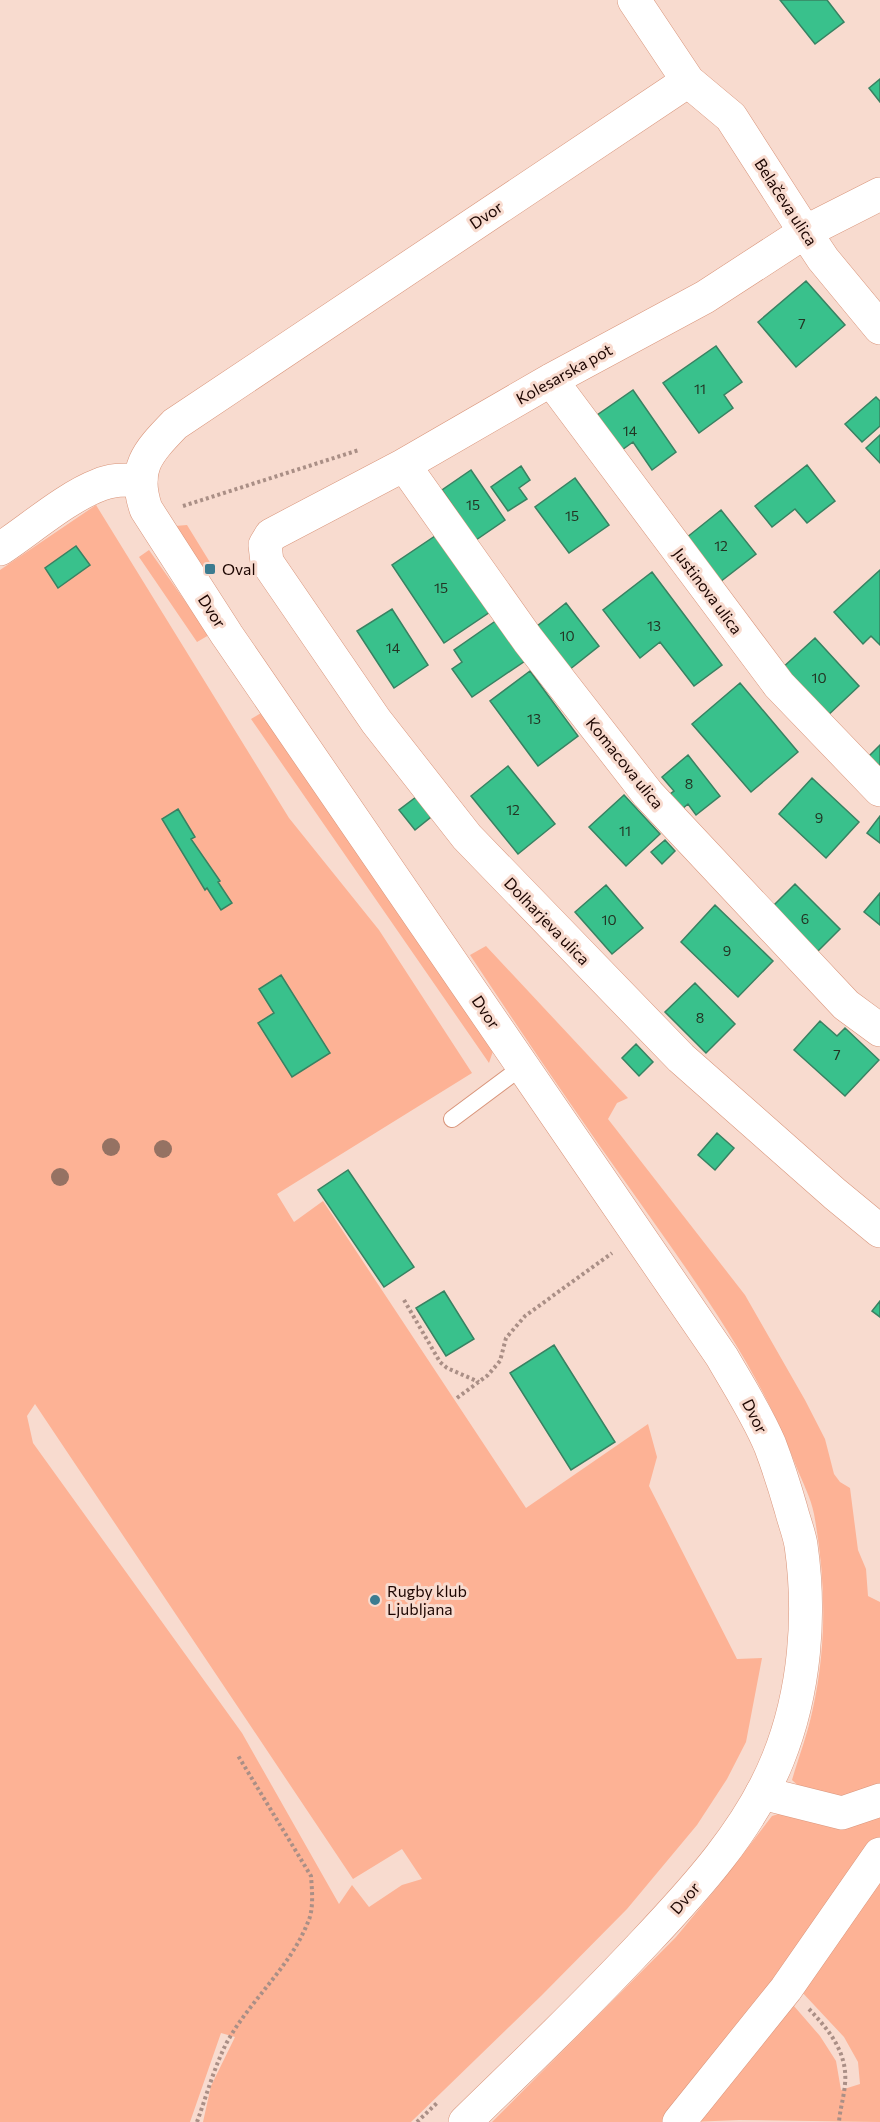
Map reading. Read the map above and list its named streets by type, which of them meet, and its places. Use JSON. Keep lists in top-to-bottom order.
{
  "streets": {
    "street": [
      "Belačeva ulica",
      "Dvor",
      "Kolesarska pot",
      "Justinova ulica",
      "Komacova ulica",
      "Dolharjeva ulica"
    ]
  },
  "crossings": [
    ["Belačeva ulica", "Dvor"],
    ["Belačeva ulica", "Kolesarska pot"],
    ["Kolesarska pot", "Justinova ulica"],
    ["Kolesarska pot", "Komacova ulica"],
    ["Kolesarska pot", "Dolharjeva ulica"]
  ],
  "places": {
    "transit": ["Oval"],
    "other": ["Rugby klub Ljubljana"]
  },
  "house_numbers": [
    "7",
    "11",
    "14",
    "15",
    "15",
    "12",
    "15",
    "13",
    "10",
    "14",
    "10",
    "13",
    "8",
    "12",
    "9",
    "11",
    "6",
    "10",
    "9",
    "8",
    "7"
  ]
}
